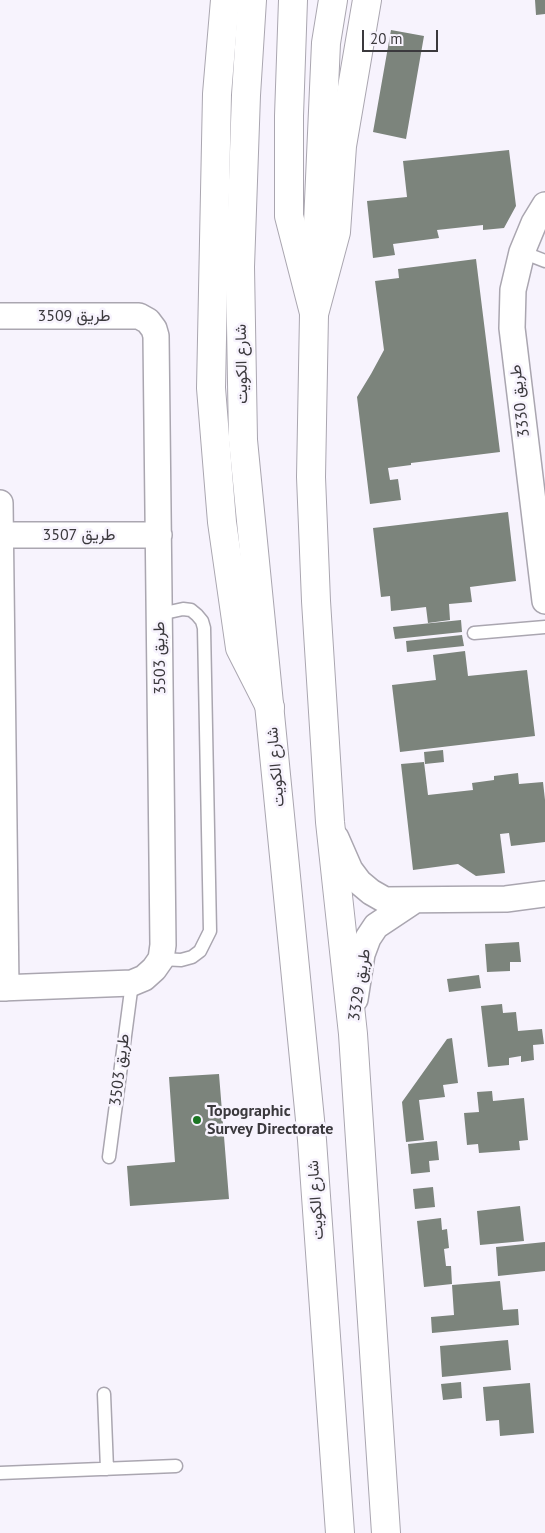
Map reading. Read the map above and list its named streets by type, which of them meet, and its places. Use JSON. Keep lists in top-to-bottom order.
{
  "streets": {
    "main road": ["شارع الكويت"],
    "street": [
      "طريق 3509",
      "طريق 3330",
      "طريق 3507",
      "طريق 3503",
      "طريق 3329"
    ]
  },
  "crossings": [
    ["طريق 3509", "طريق 3503"],
    ["طريق 3507", "طريق 3503"]
  ],
  "places": ["Topographic Survey Directorate"],
  "scale_bar": "20 m"
}
